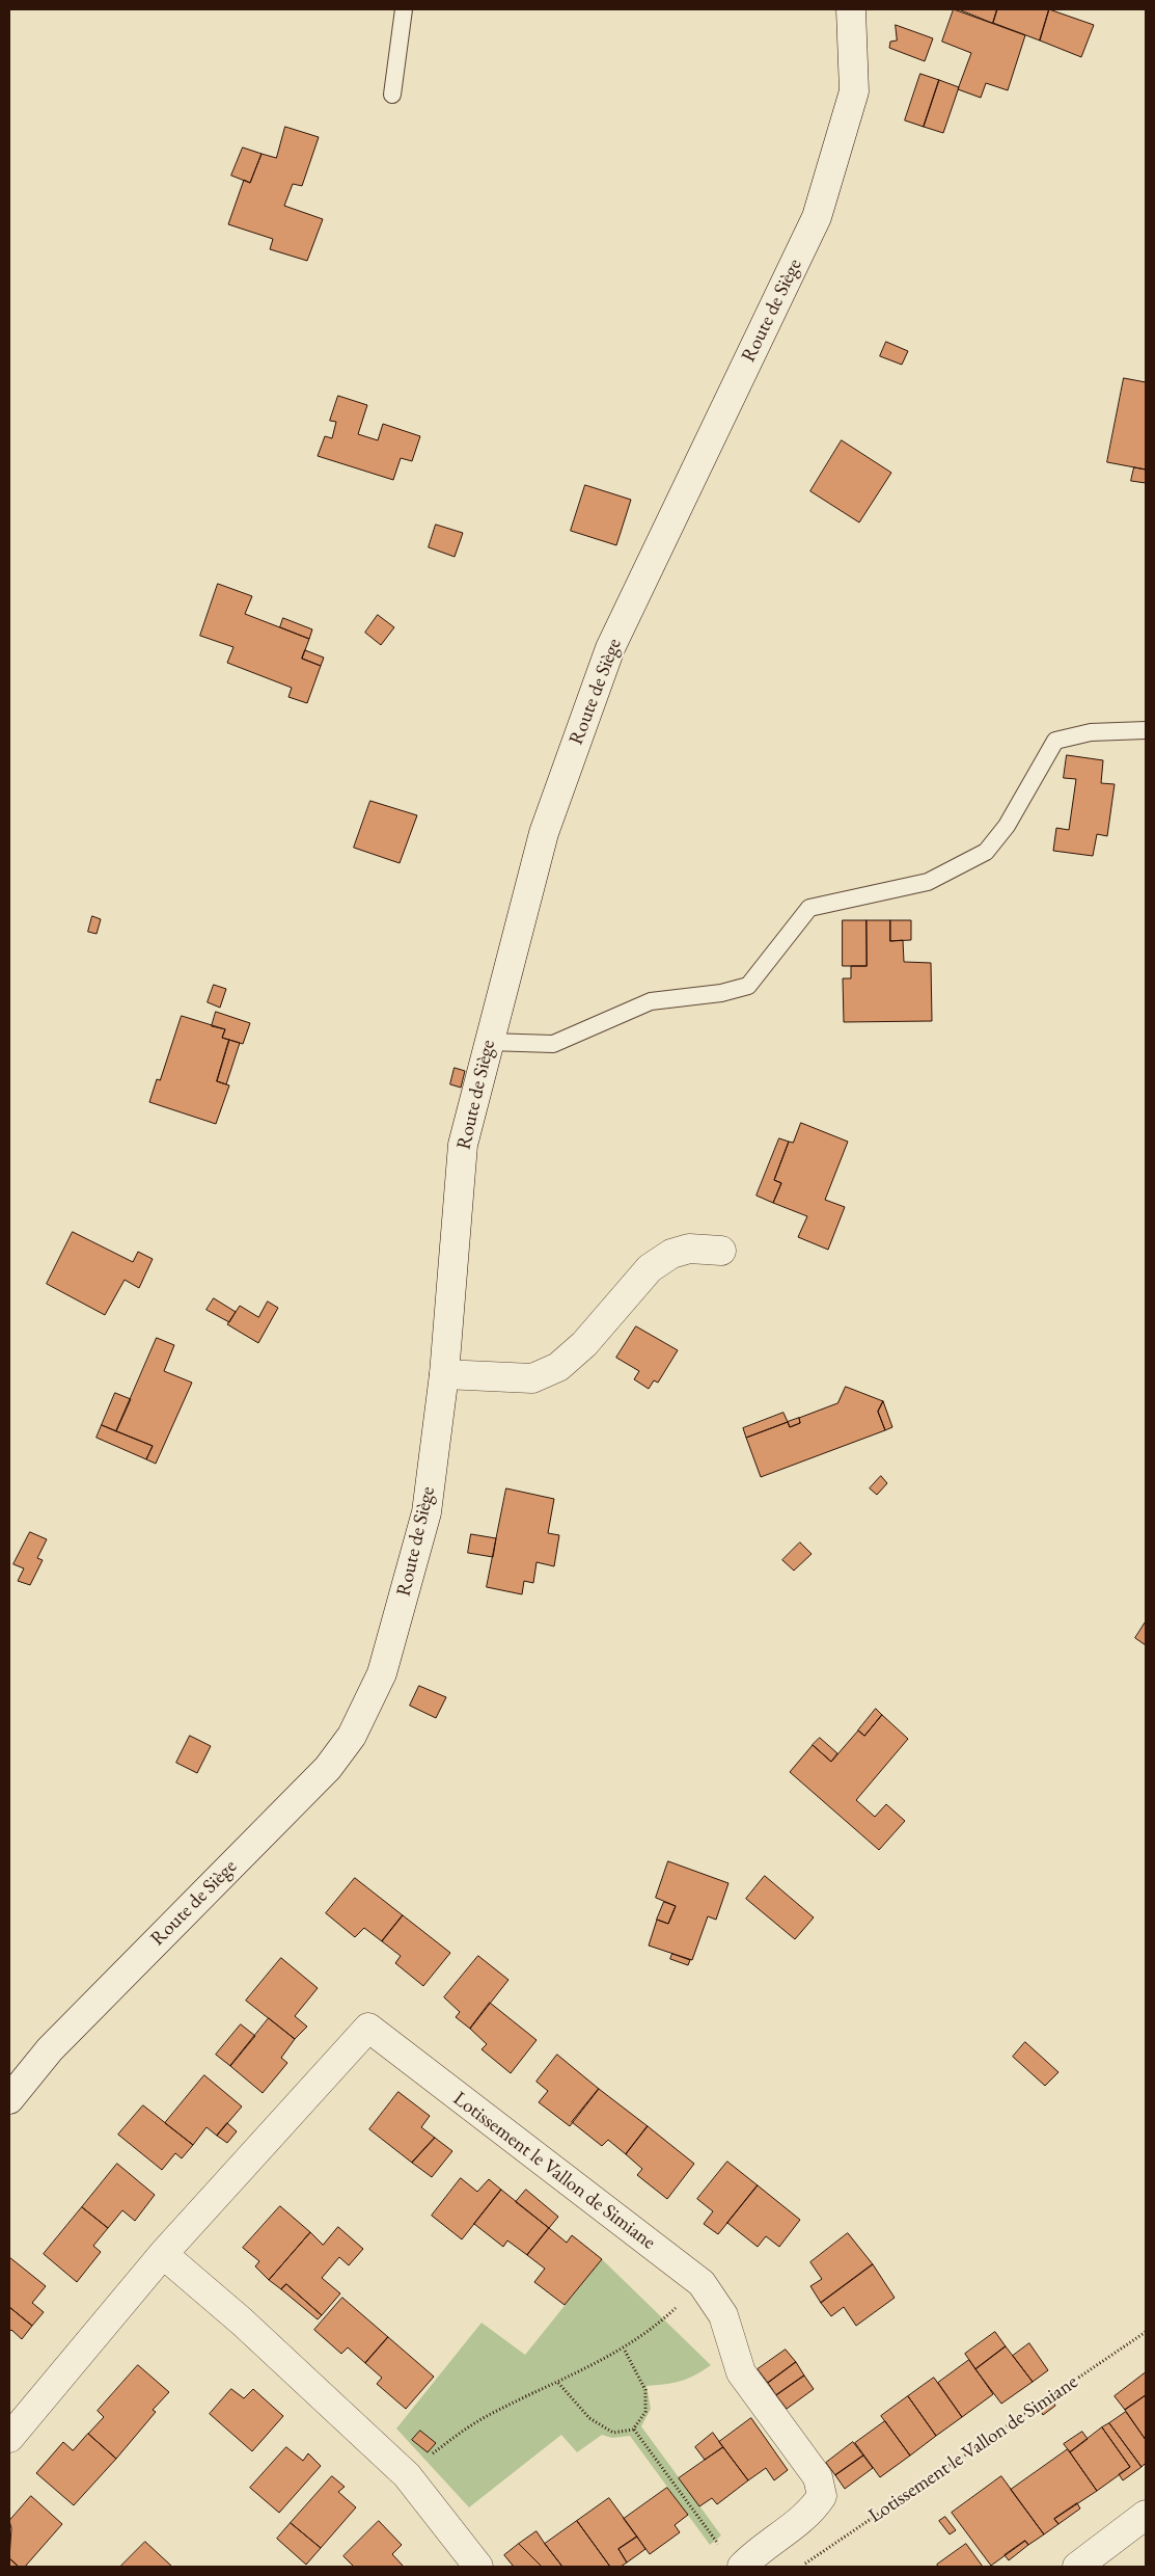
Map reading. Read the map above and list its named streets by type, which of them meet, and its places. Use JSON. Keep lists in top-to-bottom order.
{
  "streets": {
    "street": ["Route de Siège", "Lotissement le Vallon de Simiane"]
  }
}
